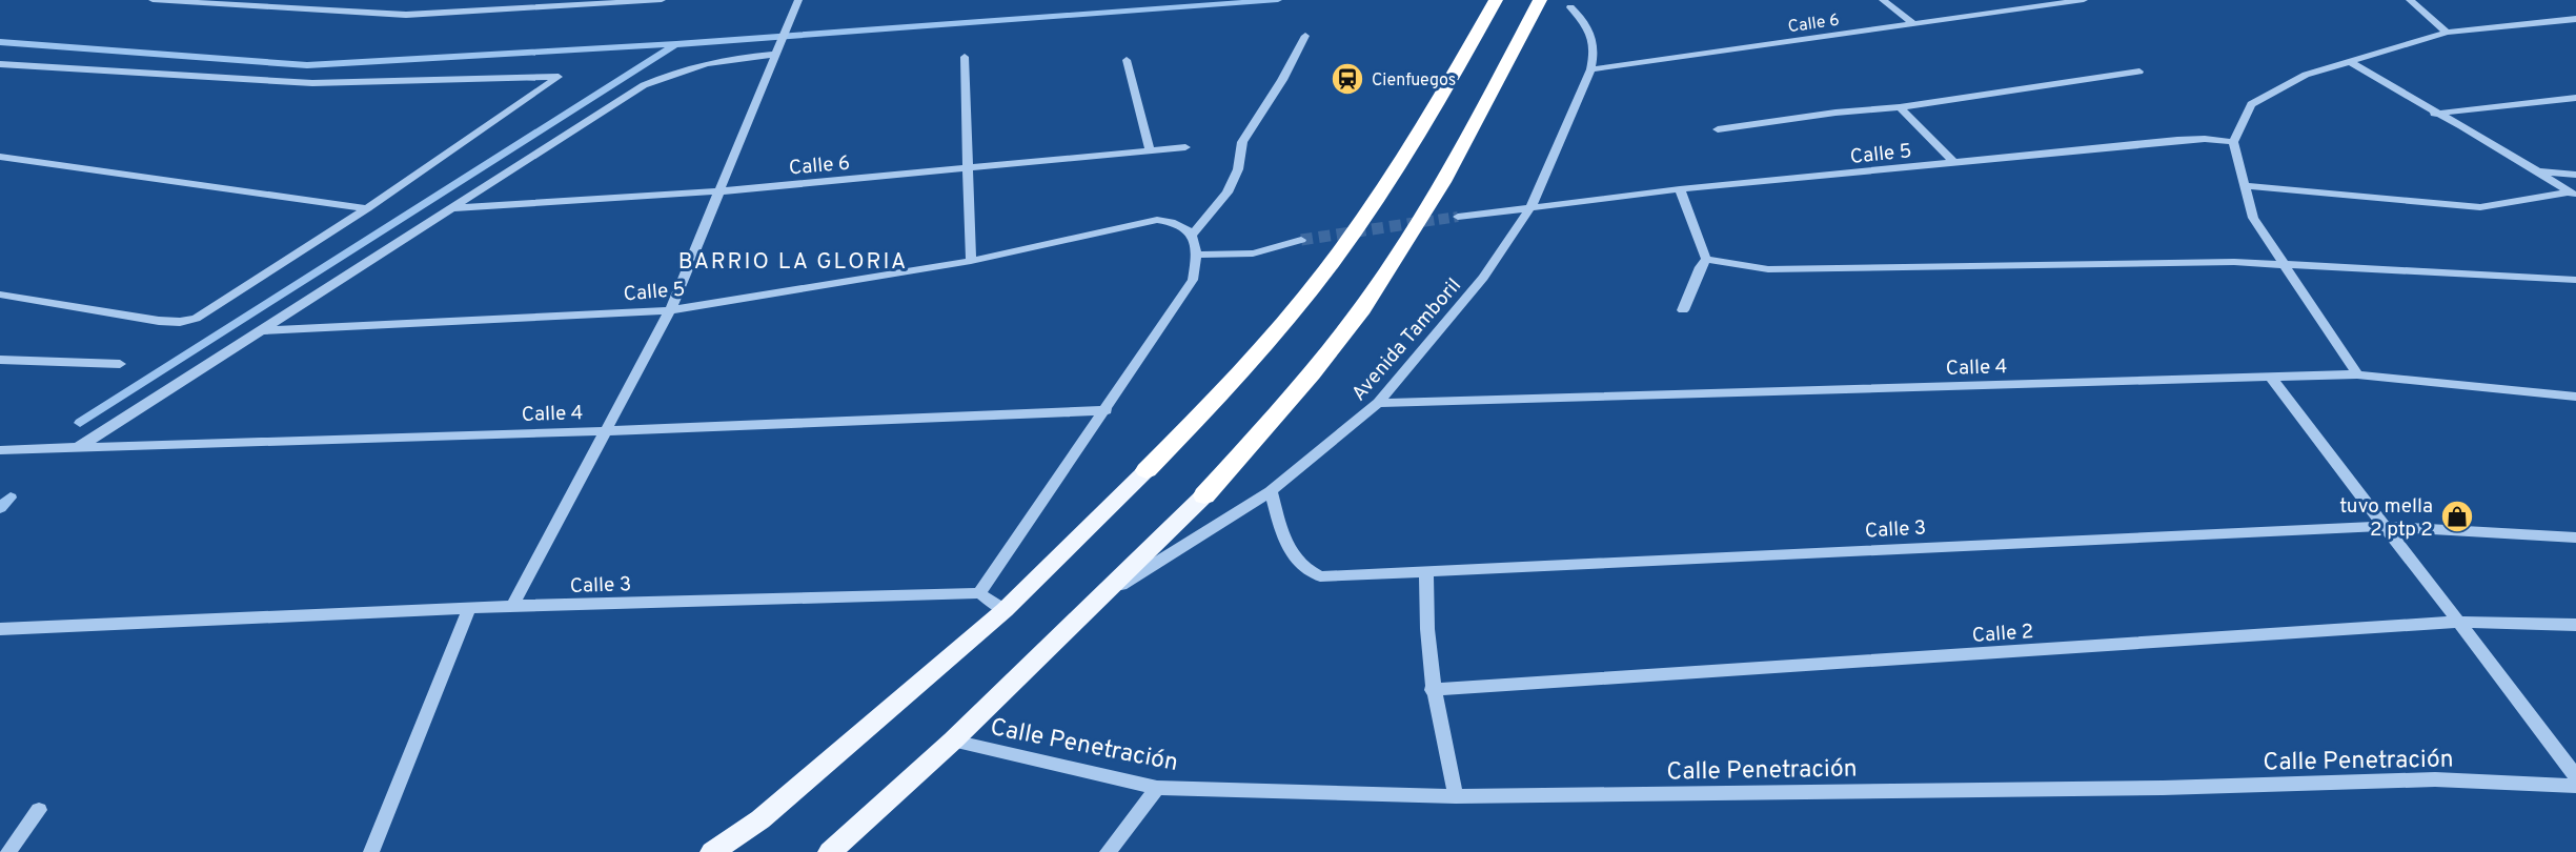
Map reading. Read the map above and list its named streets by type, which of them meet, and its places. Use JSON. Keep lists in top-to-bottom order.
{
  "streets": {
    "street": [
      "Calle 6",
      "Calle 5",
      "Avenida Tamboril",
      "Calle 4",
      "Calle 3",
      "Calle 2",
      "Calle Penetración"
    ]
  },
  "crossings": [
    ["Calle 6", "Avenida Tamboril"],
    ["Calle 5", "Avenida Tamboril"],
    ["Avenida Tamboril", "Calle 4"],
    ["Avenida Tamboril", "Calle 3"]
  ],
  "districts": ["BARRIO LA GLORIA"],
  "places": {
    "station": ["Cienfuegos"],
    "shop": ["tuvo mella 2 ptp 2"]
  }
}
